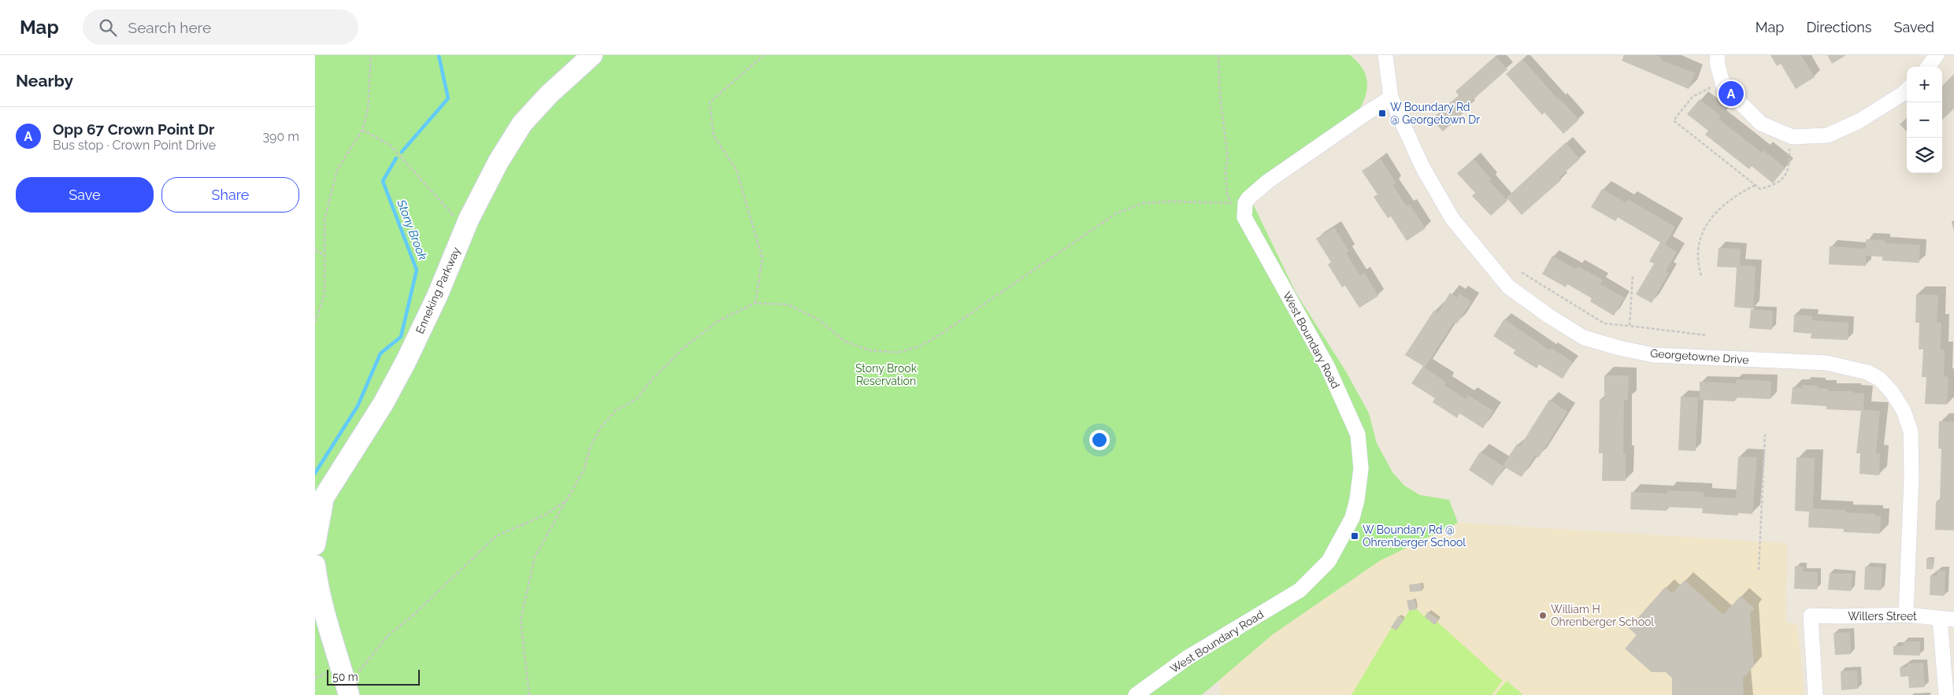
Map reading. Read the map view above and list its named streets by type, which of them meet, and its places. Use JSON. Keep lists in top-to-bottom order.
{
  "streets": {
    "main road": ["Enneking Parkway"],
    "street": ["West Boundary Road", "Georgetowne Drive", "Willers Street"]
  },
  "crossings": [
    ["Georgetowne Drive", "Willers Street"]
  ],
  "water": ["Stony Brook"],
  "parks": ["Stony Brook Reservation"],
  "places": {
    "transit": ["W Boundary Rd @ Georgetown Dr", "W Boundary Rd @ Ohrenberger School"],
    "other": ["William H Ohrenberger School"]
  },
  "scale_bar": "50 m",
  "page": {
    "header": "Map",
    "search": "Search here",
    "nav": ["Map", "Directions", "Saved"],
    "heading": "Nearby",
    "map_buttons": ["+", "−"],
    "pins": "A",
    "list": [
      {
        "mark": "A",
        "name": "Opp 67 Crown Point Dr",
        "note": "Bus stop · Crown Point Drive",
        "value": "390 m"
      }
    ],
    "buttons": ["Save", "Share"],
    "scale": "50 m"
  }
}
